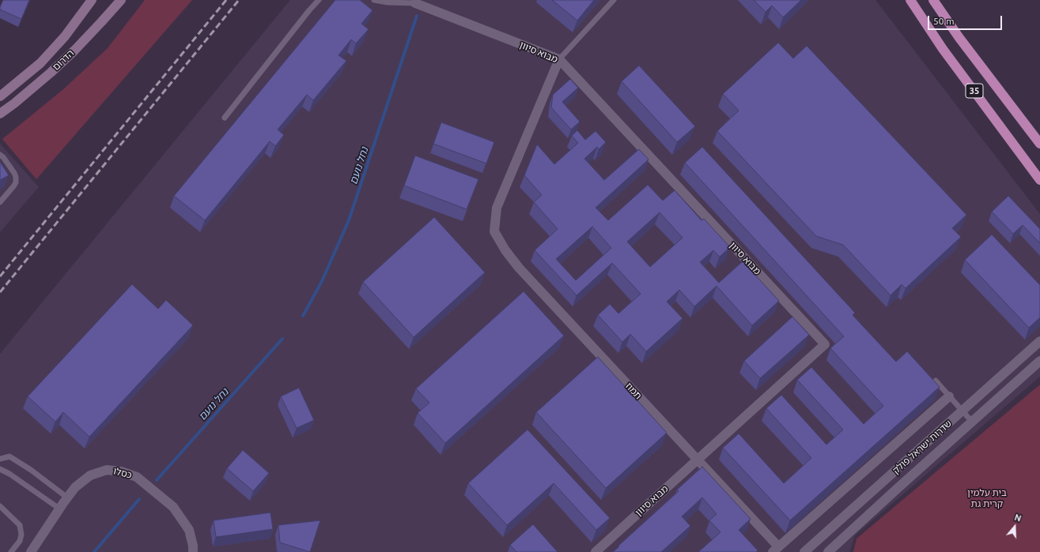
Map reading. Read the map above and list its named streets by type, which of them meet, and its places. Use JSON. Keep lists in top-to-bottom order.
{
  "streets": {
    "highway": ["35"],
    "main road": ["הדרום"],
    "street": [
      "מבוא סיוון",
      "תמוז",
      "שדרות ישראל פולק",
      "כסלו"
    ]
  },
  "crossings": [
    ["מבוא סיוון", "תמוז"]
  ],
  "water": ["נחל נועם"],
  "parks": ["בית עלמין קרית גת"],
  "scale_bar": "50 m",
  "north": "top"
}
